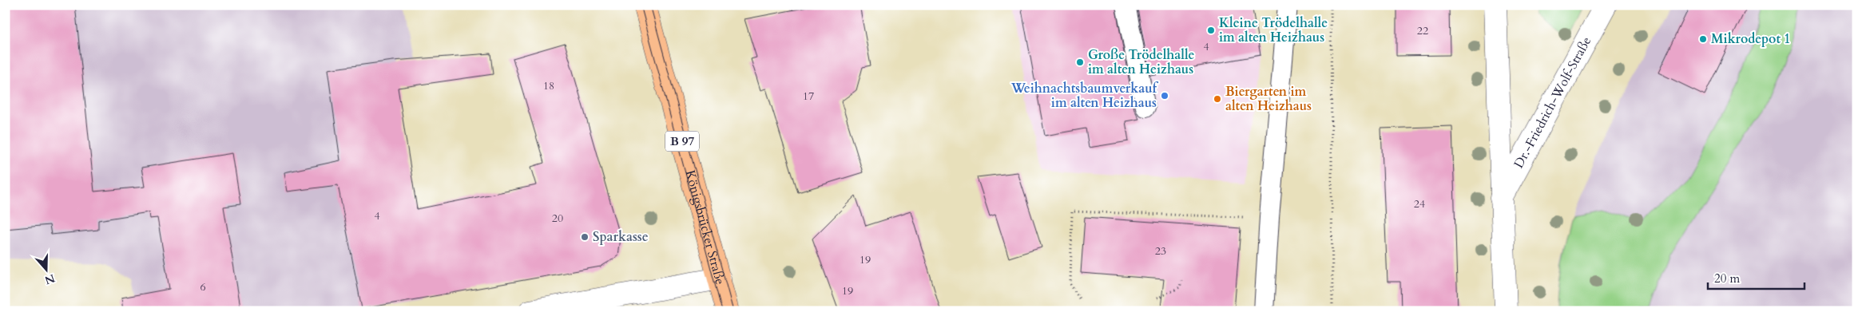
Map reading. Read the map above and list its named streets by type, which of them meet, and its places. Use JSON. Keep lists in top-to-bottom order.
{
  "streets": {
    "main road": ["B 97", "Königsbrücker Straße"],
    "street": ["Dr.-Friedrich-Wolf-Straße"]
  },
  "places": [
    "Kleine Trödelhalle im alten Heizhaus",
    "Mikrodepot 1",
    "Große Trödelhalle im alten Heizhaus",
    "Weihnachtsbaumverkauf im alten Heizhaus",
    "Biergarten im alten Heizhaus",
    "Sparkasse"
  ],
  "house_numbers": [
    "22",
    "4",
    "18",
    "17",
    "24",
    "4",
    "20",
    "23",
    "19",
    "6",
    "19"
  ],
  "scale_bar": "20 m",
  "north": "bottom"
}
